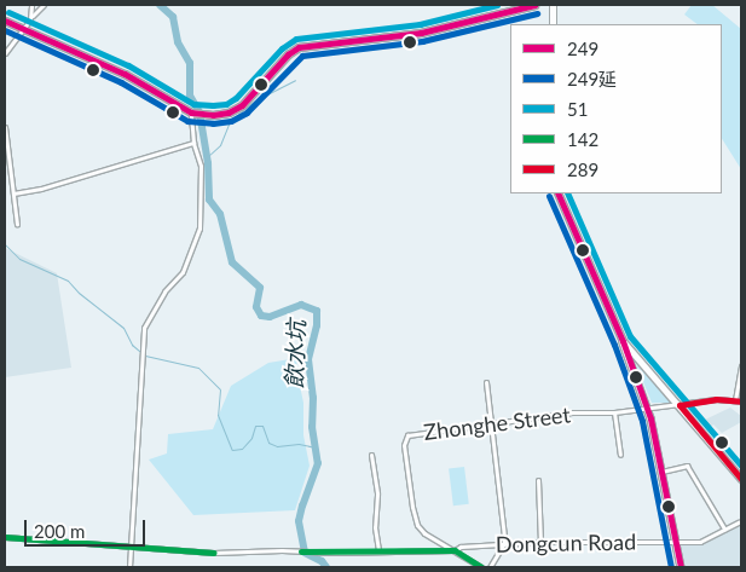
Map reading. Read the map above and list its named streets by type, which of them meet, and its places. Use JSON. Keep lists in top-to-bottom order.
{
  "streets": {
    "street": ["Zhonghe Street", "Dongcun Road"]
  },
  "crossings": [
    ["Zhonghe Street", "Dongcun Road"]
  ],
  "water": ["飲水坑"],
  "lines": [
    "transit line 249",
    "transit line 51",
    "transit line 249延",
    "transit line 289",
    "transit line 142"
  ],
  "legend": [
    "249",
    "249延",
    "51",
    "142",
    "289"
  ],
  "scale_bar": "200 m"
}
